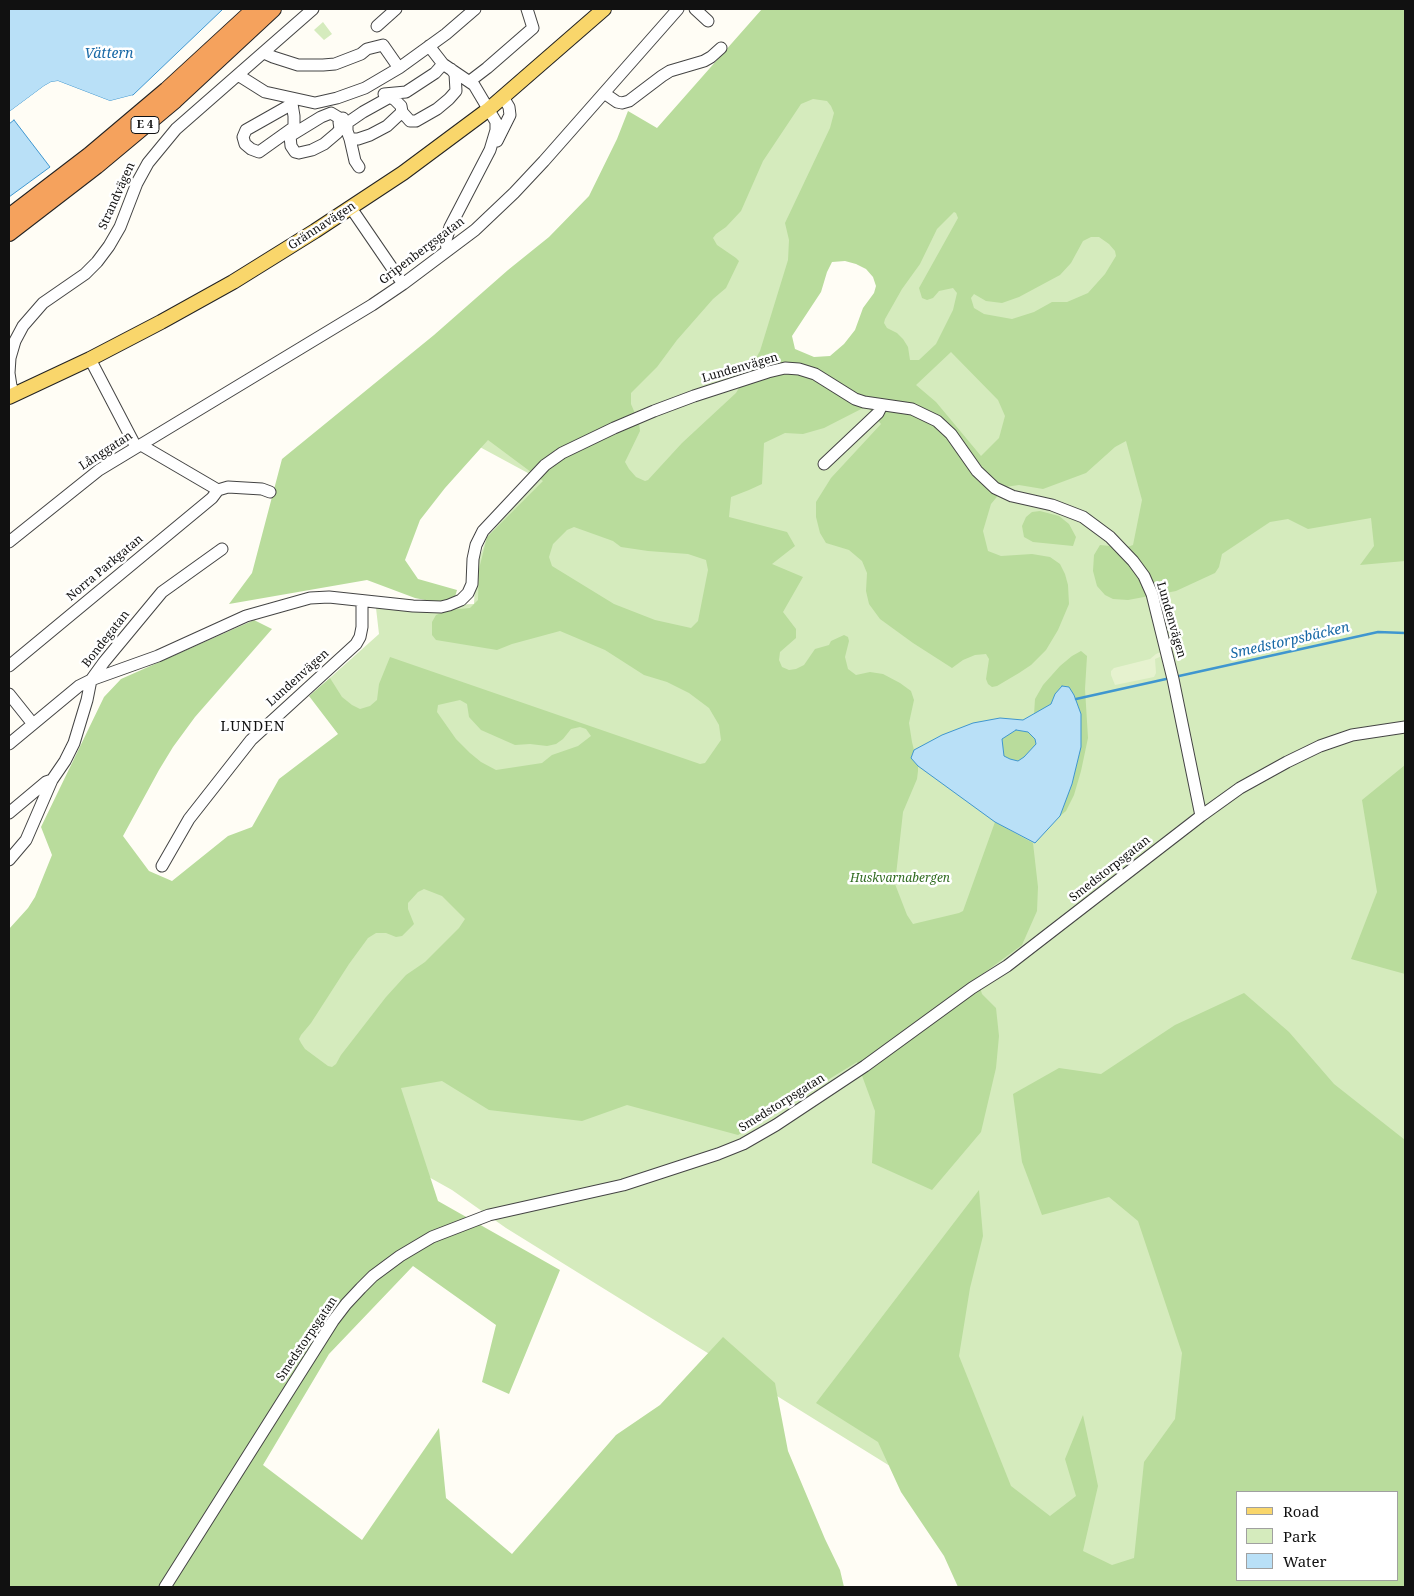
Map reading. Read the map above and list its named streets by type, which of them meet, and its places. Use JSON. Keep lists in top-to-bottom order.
{
  "streets": {
    "highway": ["E 4"],
    "main road": ["Grännavägen"],
    "street": [
      "Strandvägen",
      "Gripenbergsgatan",
      "Lundenvägen",
      "Långgatan",
      "Norra Parkgatan",
      "Bondegatan",
      "Smedstorpsgatan"
    ]
  },
  "crossings": [
    ["Strandvägen", "Grännavägen"],
    ["Gripenbergsgatan", "Långgatan"],
    ["Lundenvägen", "Bondegatan"],
    ["Lundenvägen", "Smedstorpsgatan"]
  ],
  "districts": ["LUNDEN"],
  "water": ["Vättern", "Smedstorpsbäcken"],
  "parks": ["Huskvarnabergen"],
  "legend": ["Road", "Park", "Water"]
}
